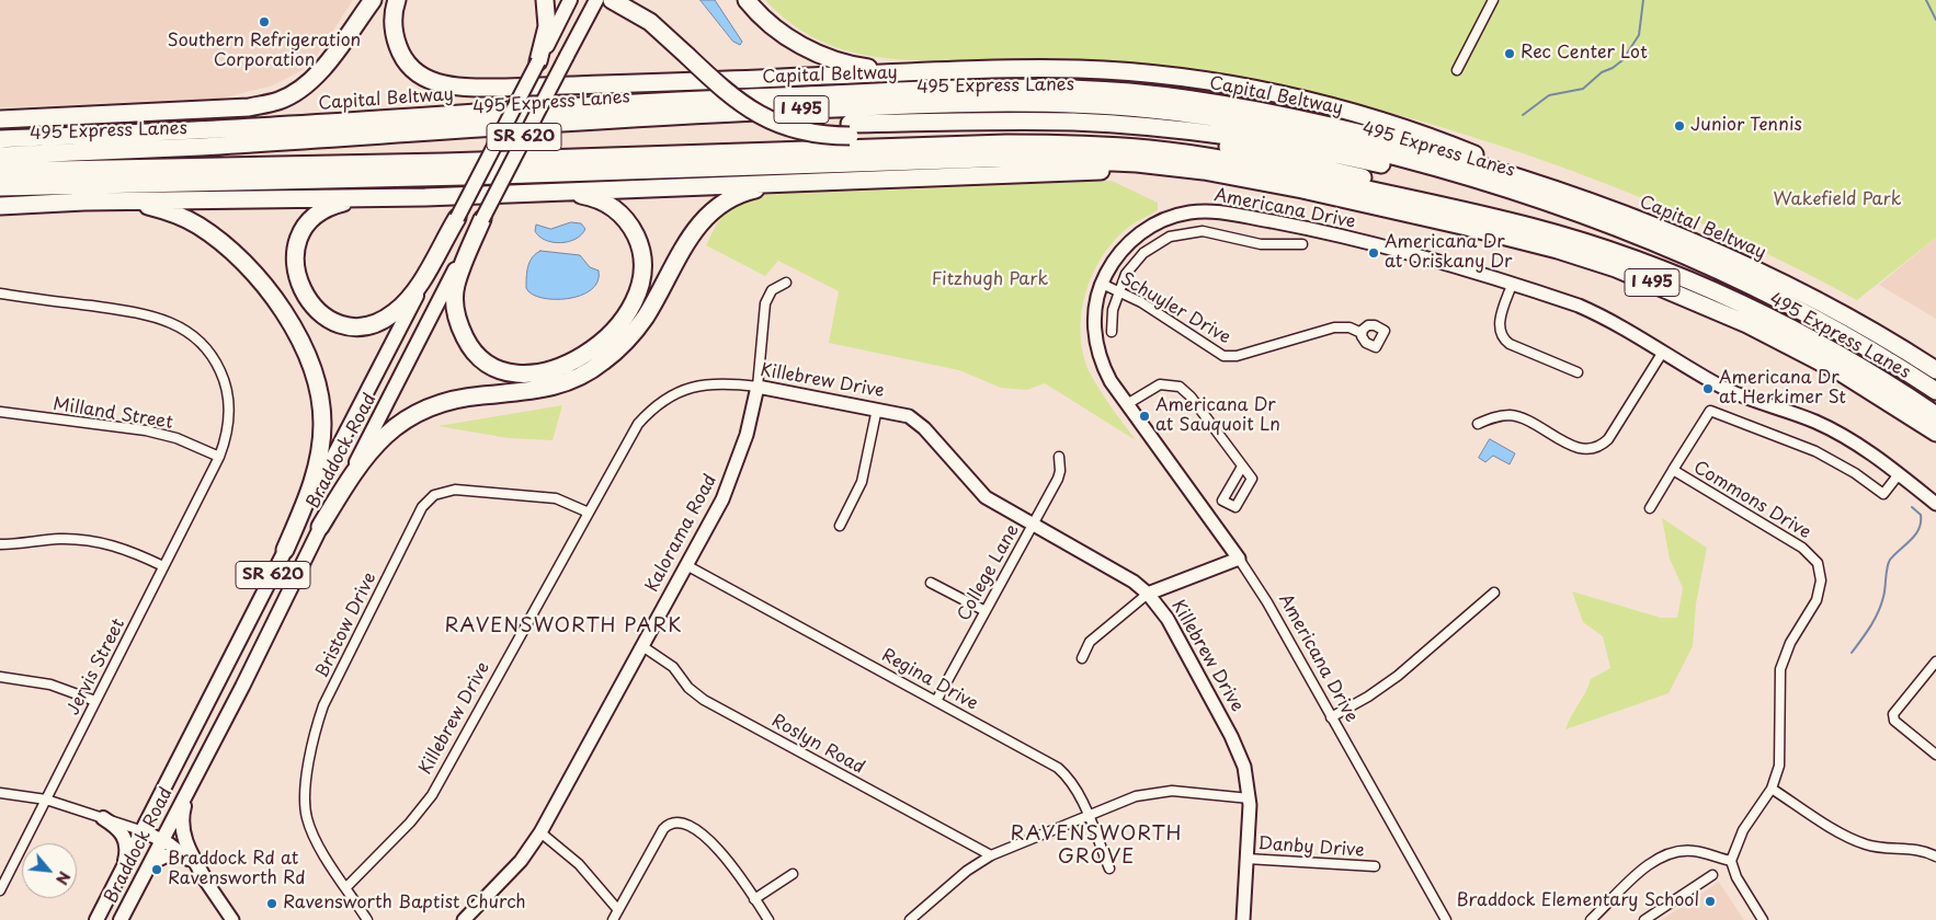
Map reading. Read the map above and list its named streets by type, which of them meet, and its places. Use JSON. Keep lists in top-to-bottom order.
{
  "streets": {
    "highway": ["Capital Beltway", "495 Express Lanes", "I 495"],
    "main road": ["SR 620", "Braddock Road"],
    "street": [
      "Americana Drive",
      "Schuyler Drive",
      "Killebrew Drive",
      "Milland Street",
      "Commons Drive",
      "Kalorama Road",
      "College Lane",
      "Bristow Drive",
      "Jervis Street",
      "Regina Drive",
      "Roslyn Road",
      "Danby Drive"
    ]
  },
  "crossings": [
    ["Americana Drive", "Schuyler Drive"],
    ["Americana Drive", "Commons Drive"],
    ["Killebrew Drive", "Kalorama Road"],
    ["Killebrew Drive", "College Lane"],
    ["Killebrew Drive", "Bristow Drive"],
    ["Killebrew Drive", "Danby Drive"],
    ["Milland Street", "Jervis Street"],
    ["Kalorama Road", "Regina Drive"],
    ["Kalorama Road", "Roslyn Road"],
    ["College Lane", "Regina Drive"]
  ],
  "districts": ["RAVENSWORTH PARK", "RAVENSWORTH GROVE"],
  "parks": ["Wakefield Park", "Fitzhugh Park"],
  "places": [
    "Southern Refrigeration Corporation",
    "Rec Center Lot",
    "Junior Tennis",
    "Americana Dr at Oriskany Dr",
    "Americana Dr at Herkimer St",
    "Americana Dr at Sauquoit Ln",
    "Braddock Rd at Ravensworth Rd",
    "Braddock Elementary School",
    "Ravensworth Baptist Church"
  ],
  "north": "bottom right"
}
